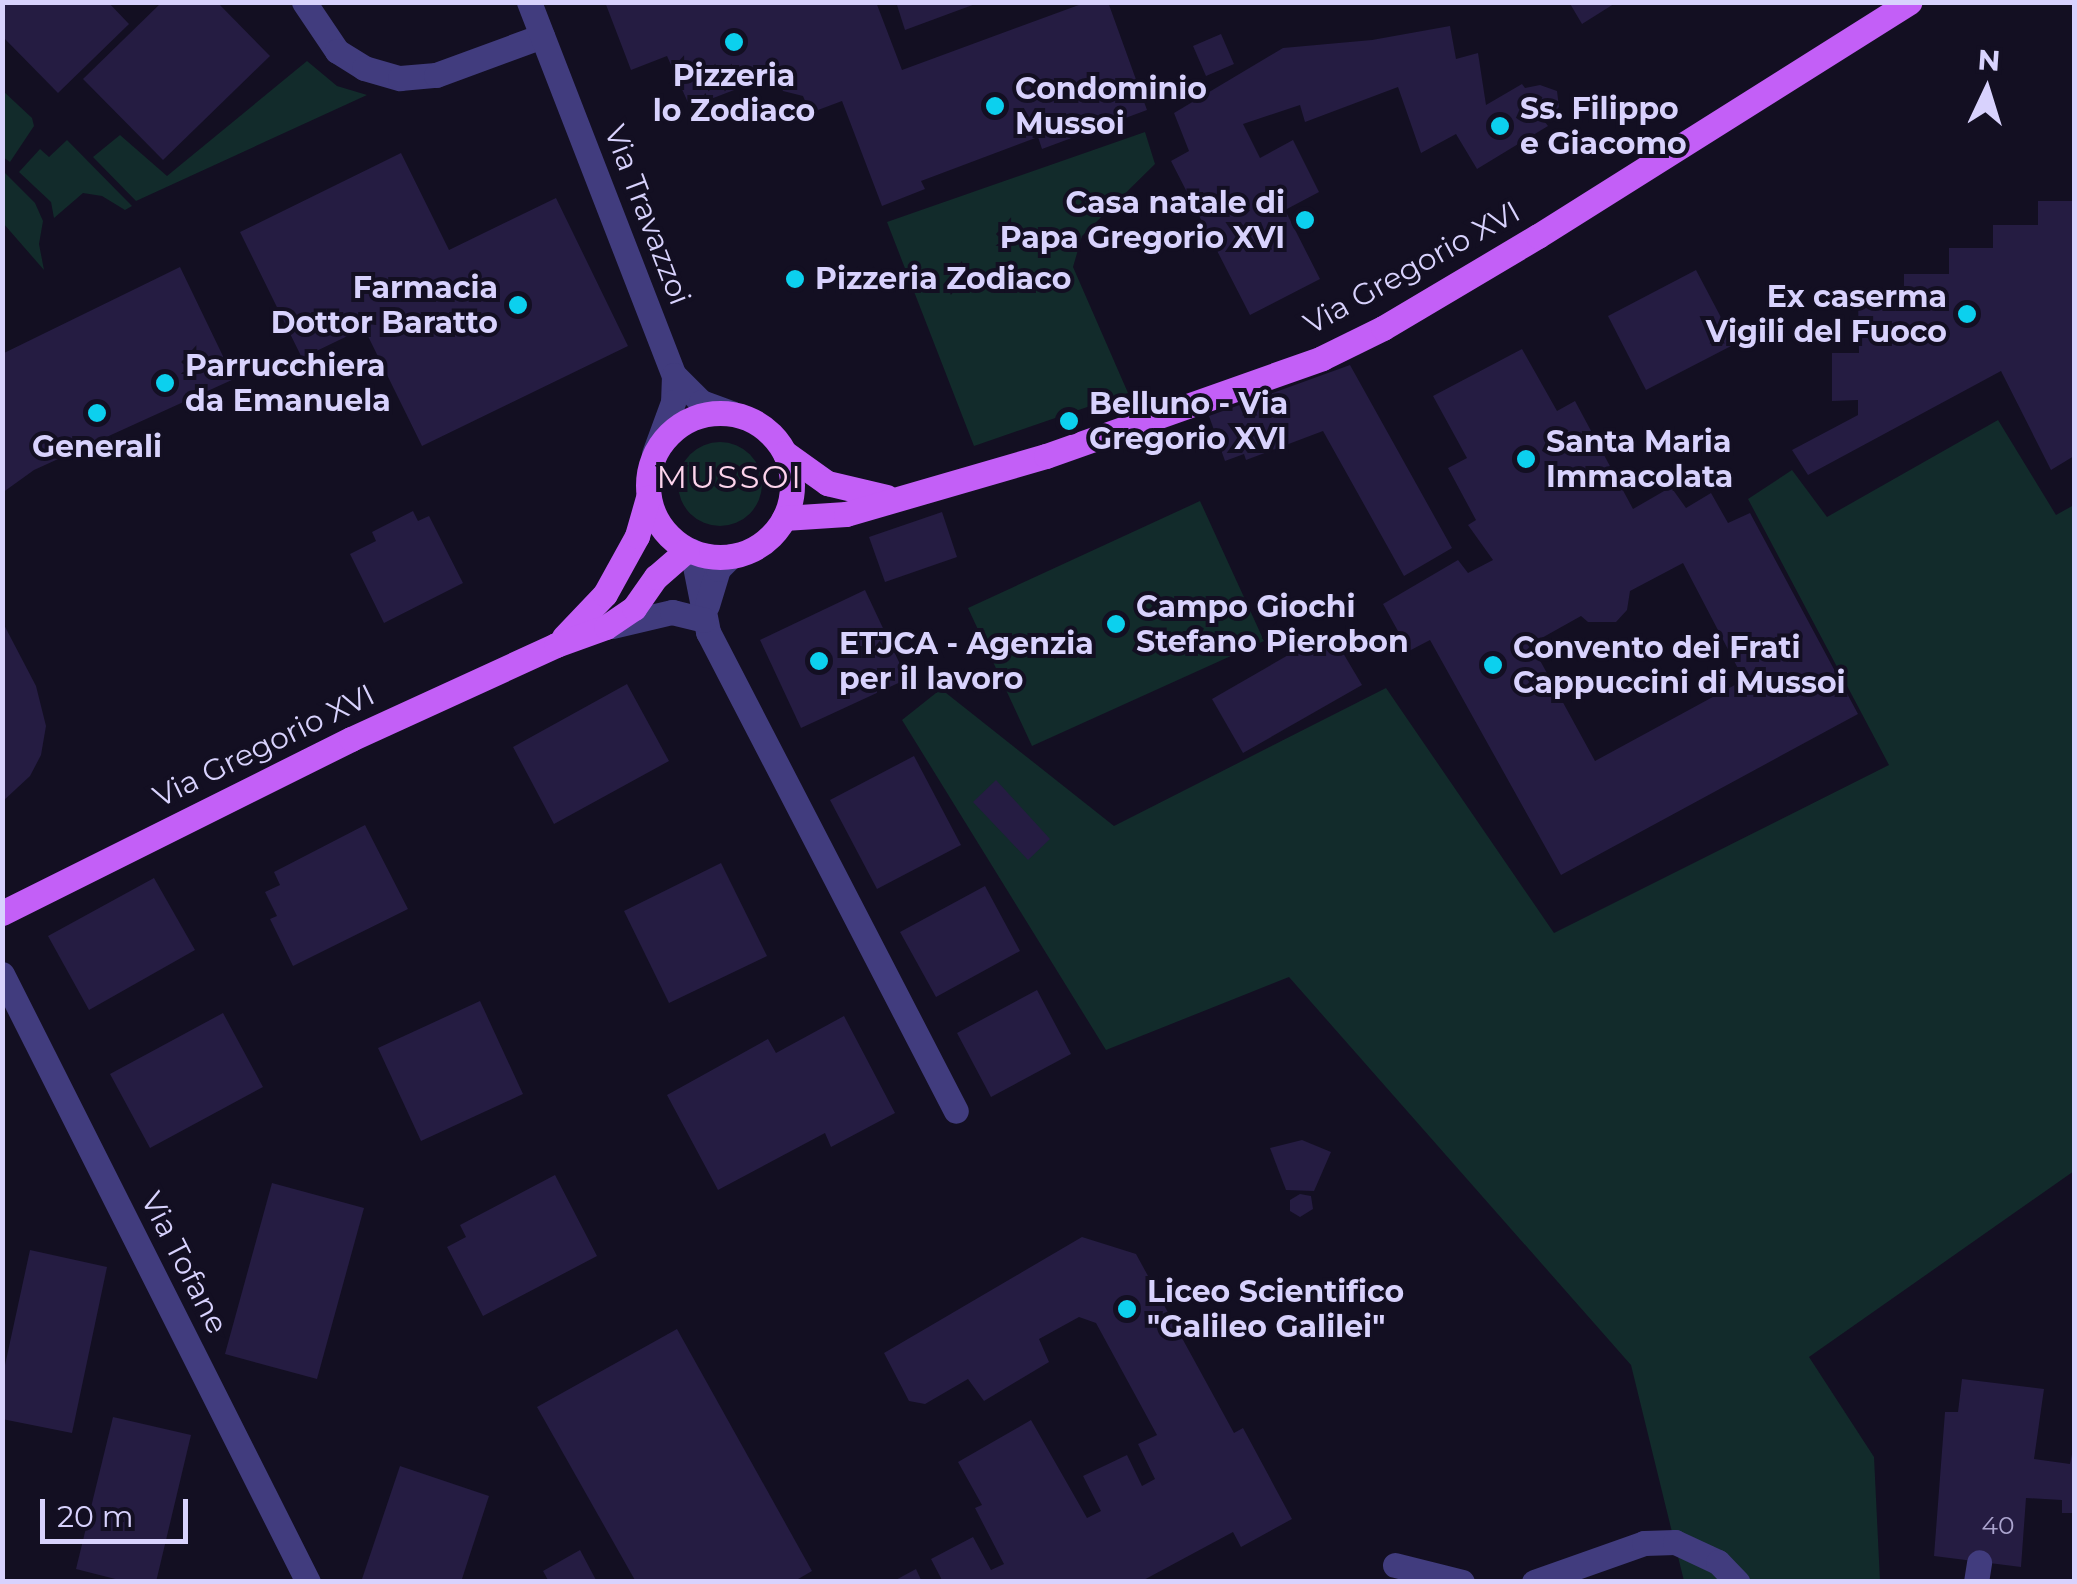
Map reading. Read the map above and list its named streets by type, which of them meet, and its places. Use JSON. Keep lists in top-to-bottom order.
{
  "streets": {
    "main road": ["Via Gregorio XVI"],
    "street": ["Via Travazzoi", "Via Tofane"]
  },
  "districts": ["MUSSOI"],
  "places": [
    "Pizzeria lo Zodiaco",
    "Condominio Mussoi",
    "Ss. Filippo e Giacomo",
    "Casa natale di Papa Gregorio XVI",
    "Pizzeria Zodiaco",
    "Farmacia Dottor Baratto",
    "Ex caserma Vigili del Fuoco",
    "Parrucchiera da Emanuela",
    "Generali",
    "Belluno - Via Gregorio XVI",
    "Santa Maria Immacolata",
    "Campo Giochi Stefano Pierobon",
    "ETJCA - Agenzia per il lavoro",
    "Convento dei Frati Cappuccini di Mussoi",
    "Liceo Scientifico \"Galileo Galilei\""
  ],
  "house_numbers": ["40"],
  "scale_bar": "20 m",
  "north": "top"
}
